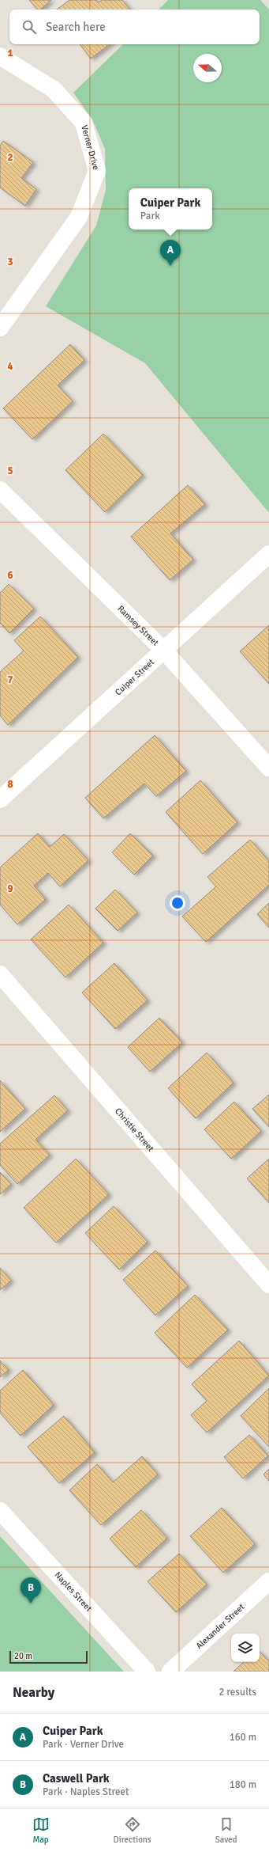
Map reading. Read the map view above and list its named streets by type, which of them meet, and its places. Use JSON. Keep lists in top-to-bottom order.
{
  "streets": {
    "street": [
      "Verner Drive",
      "Ramsey Street",
      "Cuiper Street",
      "Christie Street",
      "Naples Street",
      "Alexander Street"
    ]
  },
  "crossings": [
    ["Ramsey Street", "Cuiper Street"]
  ],
  "scale_bar": "20 m",
  "north": "left",
  "page": {
    "search": "Search here",
    "popup": ["Cuiper Park", "Park"],
    "pins": ["A", "B"],
    "scale": "20 m",
    "heading": ["Nearby", "2 results"],
    "list": [
      {
        "mark": "A",
        "name": "Cuiper Park",
        "note": "Park · Verner Drive",
        "value": "160 m"
      },
      {
        "mark": "B",
        "name": "Caswell Park",
        "note": "Park · Naples Street",
        "value": "180 m"
      }
    ],
    "nav": ["Map", "Directions", "Saved"]
  },
  "grid": {
    "rows": [
      "1",
      "2",
      "3",
      "4",
      "5",
      "6",
      "7",
      "8",
      "9"
    ]
  }
}
